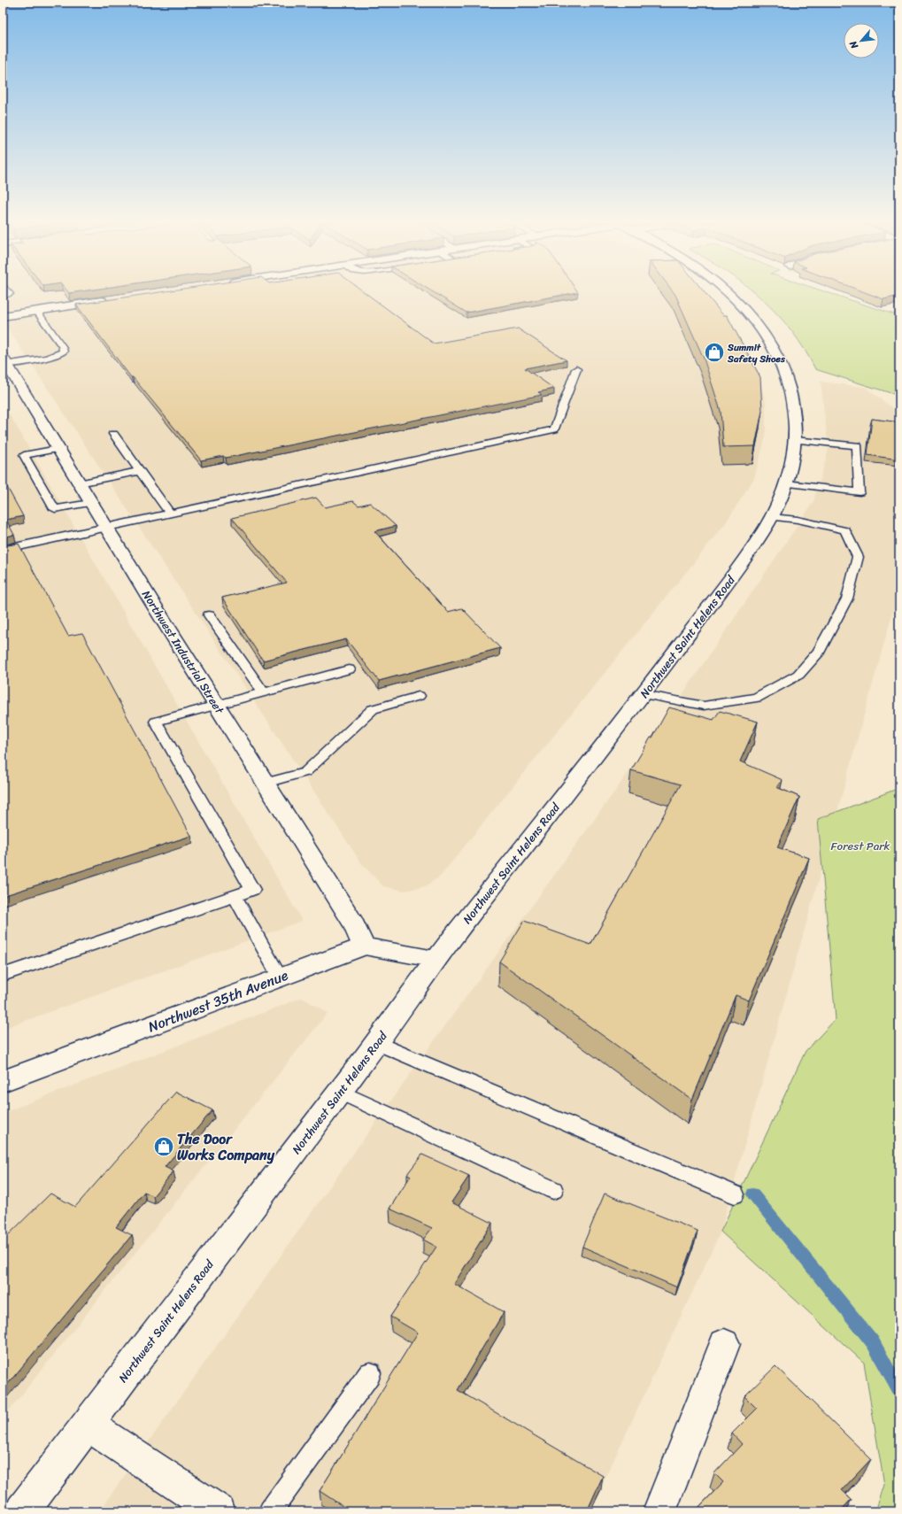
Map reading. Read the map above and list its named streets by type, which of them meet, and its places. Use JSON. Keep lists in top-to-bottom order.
{
  "streets": {
    "street": ["Northwest Saint Helens Road", "Northwest Industrial Street", "Northwest 35th Avenue"]
  },
  "crossings": [
    ["Northwest Saint Helens Road", "Northwest 35th Avenue"],
    ["Northwest Industrial Street", "Northwest 35th Avenue"]
  ],
  "parks": ["Forest Park"],
  "places": {
    "shop": ["Summit Safety Shoes", "The Door Works Company"]
  },
  "north": "bottom left"
}
